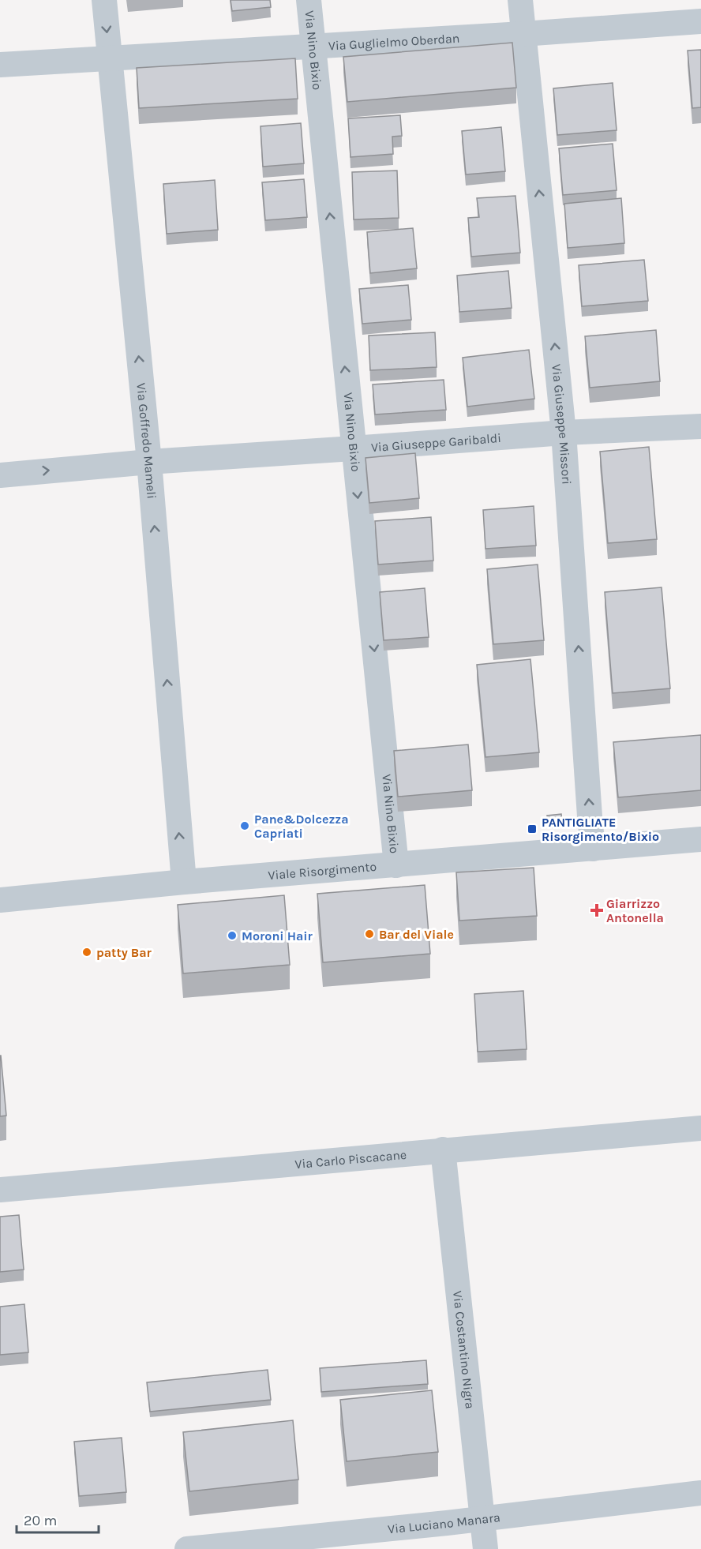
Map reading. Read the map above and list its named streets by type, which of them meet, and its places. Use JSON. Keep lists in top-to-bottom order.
{
  "streets": {
    "street": [
      "Via Guglielmo Oberdan",
      "Via Nino Bixio",
      "Via Giuseppe Missori",
      "Via Goffredo Mameli",
      "Via Giuseppe Garibaldi",
      "Viale Risorgimento",
      "Via Carlo Piscacane",
      "Via Costantino Nigra",
      "Via Luciano Manara"
    ]
  },
  "crossings": [
    ["Via Guglielmo Oberdan", "Via Nino Bixio"],
    ["Via Guglielmo Oberdan", "Via Giuseppe Missori"],
    ["Via Guglielmo Oberdan", "Via Goffredo Mameli"],
    ["Via Nino Bixio", "Via Giuseppe Garibaldi"],
    ["Via Nino Bixio", "Viale Risorgimento"],
    ["Via Giuseppe Missori", "Via Giuseppe Garibaldi"],
    ["Via Giuseppe Missori", "Viale Risorgimento"],
    ["Via Goffredo Mameli", "Via Giuseppe Garibaldi"],
    ["Via Goffredo Mameli", "Viale Risorgimento"],
    ["Via Carlo Piscacane", "Via Costantino Nigra"],
    ["Via Costantino Nigra", "Via Luciano Manara"]
  ],
  "one_way": ["Via Giuseppe Missori", "Via Goffredo Mameli"],
  "places": {
    "other": [
      "Pane&Dolcezza Capriati",
      "Bar del Viale",
      "Moroni Hair",
      "patty Bar"
    ],
    "transit": ["PANTIGLIATE Risorgimento/Bixio"],
    "health": ["Giarrizzo Antonella"]
  },
  "scale_bar": "20 m"
}
